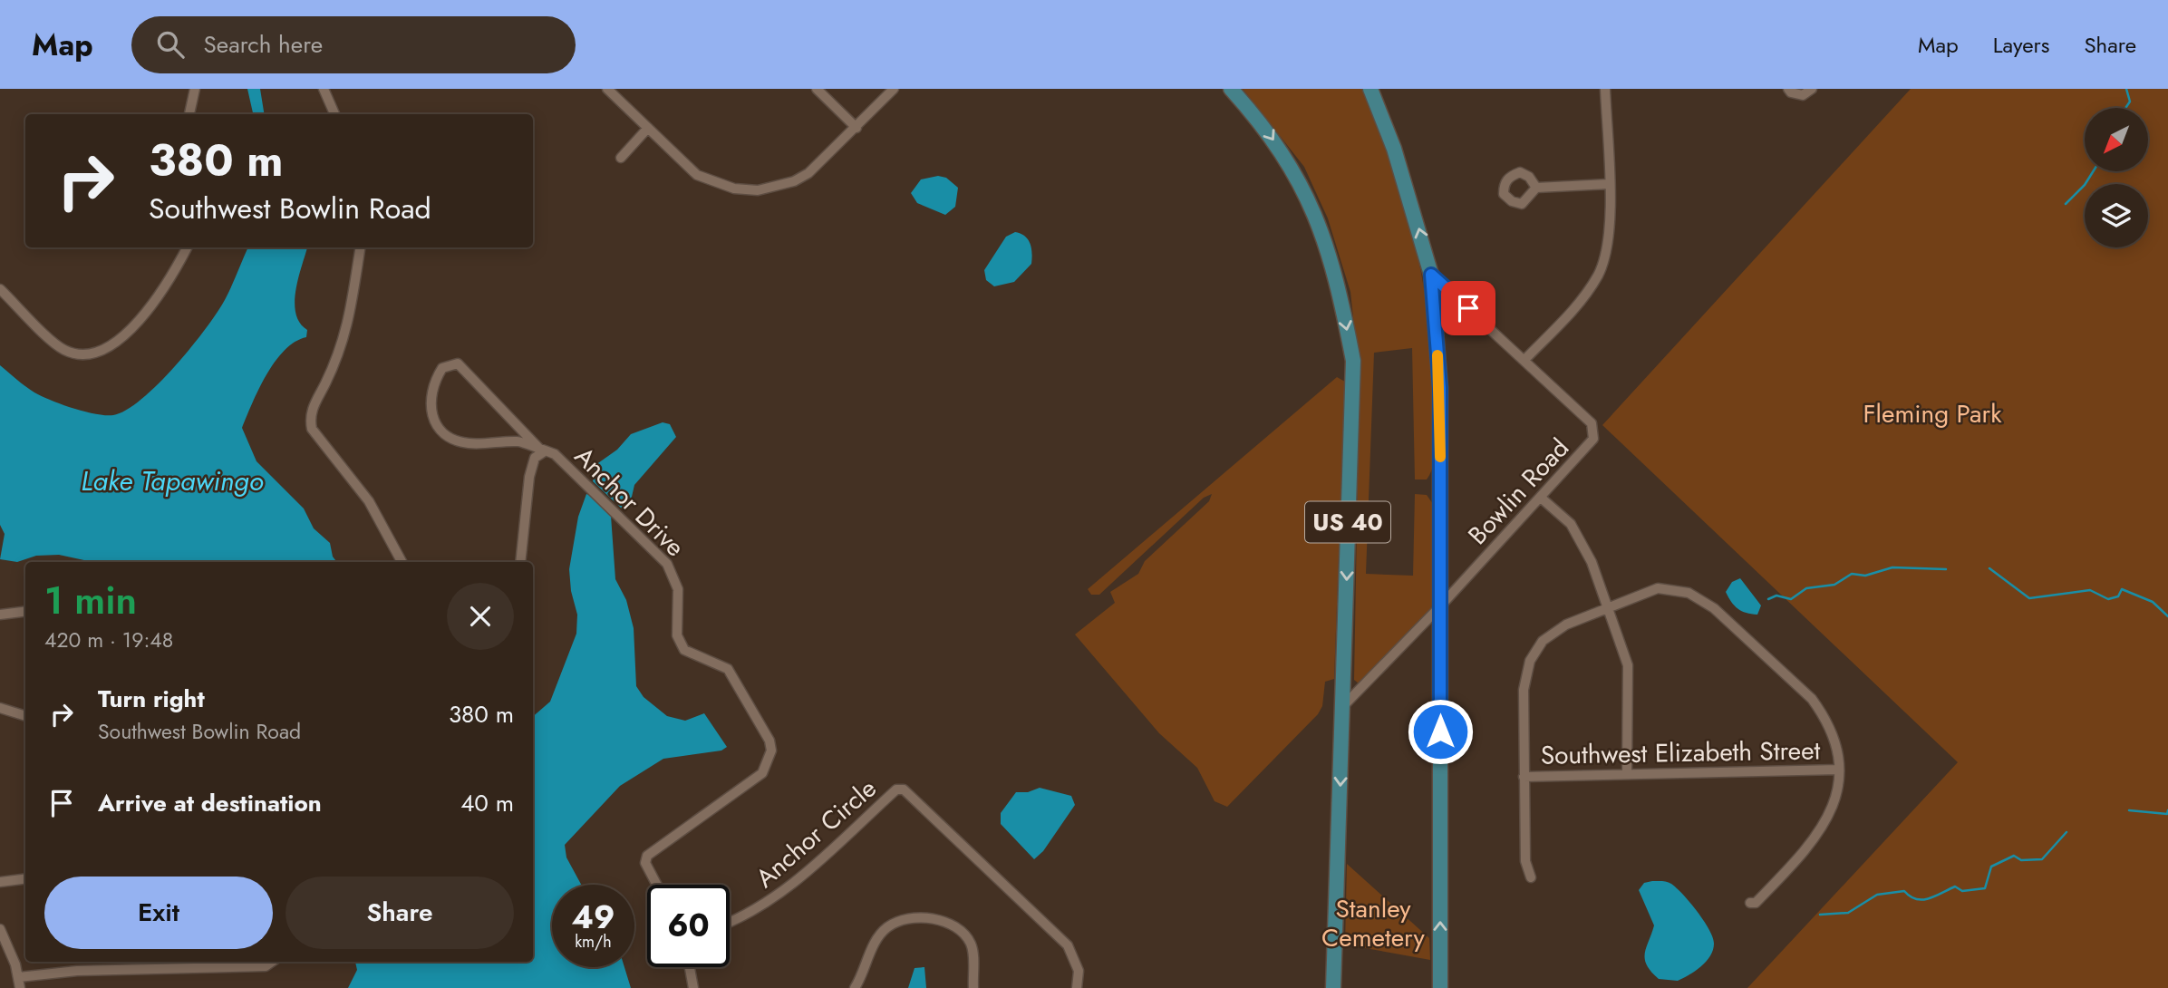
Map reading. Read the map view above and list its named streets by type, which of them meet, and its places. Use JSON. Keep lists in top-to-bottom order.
{
  "streets": {
    "main road": ["US 40"],
    "street": [
      "Bowlin Road",
      "Anchor Drive",
      "Southwest Elizabeth Street",
      "Anchor Circle"
    ]
  },
  "crossings": [
    ["Bowlin Road", "US 40"]
  ],
  "water": ["Lake Tapawingo"],
  "parks": ["Fleming Park", "Stanley Cemetery"],
  "north": "bottom left",
  "page": {
    "header": "Map",
    "search": "Search here",
    "nav": ["Map", "Layers", "Share"],
    "turn": ["380 m", "Southwest Bowlin Road"],
    "heading": ["1 min", "420 m · 19:48"],
    "list": [
      {
        "name": "Turn right",
        "note": "Southwest Bowlin Road",
        "value": "380 m"
      },
      {
        "name": "Arrive at destination",
        "value": "40 m"
      }
    ],
    "buttons": ["Exit", "Share"],
    "speed": "49 km/h",
    "limit": "60"
  }
}
